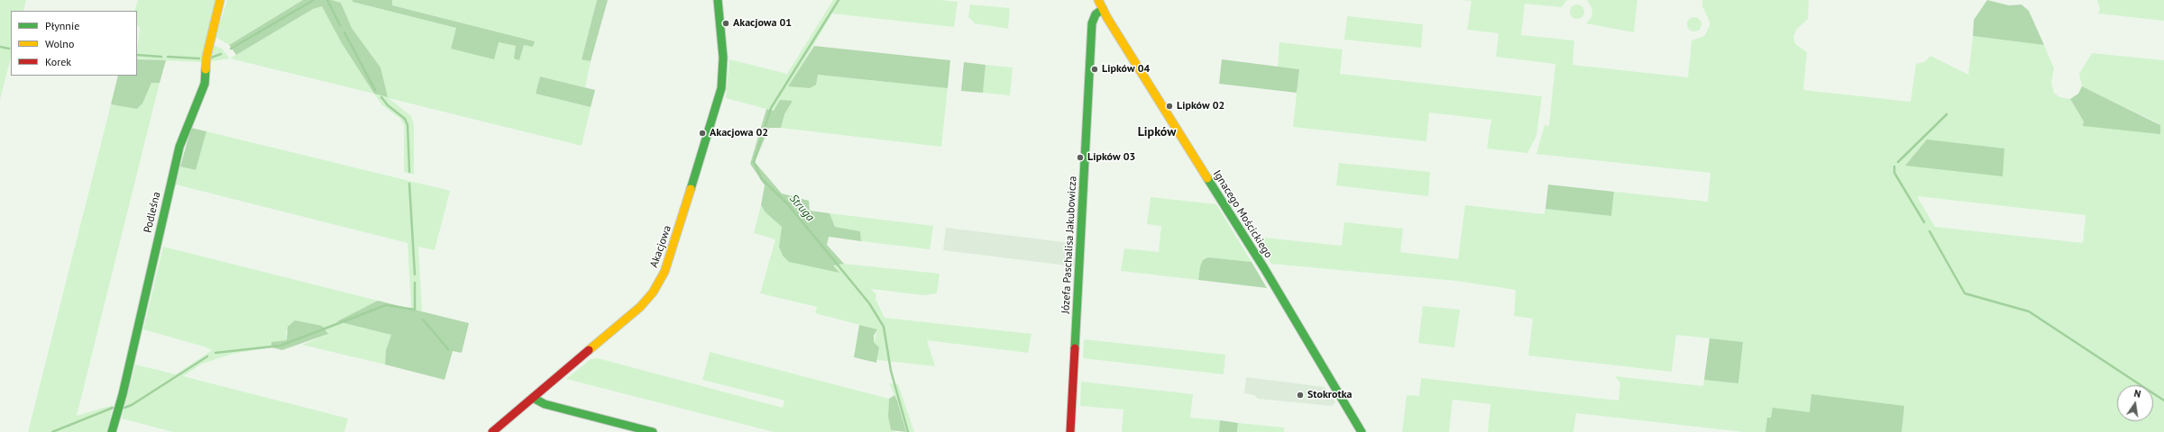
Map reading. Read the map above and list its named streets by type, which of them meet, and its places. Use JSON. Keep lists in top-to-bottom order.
{
  "streets": {
    "street": [
      "Podleśna",
      "Ignacego Mościckiego",
      "Józefa Paschalisa Jakubowicza",
      "Akacjowa"
    ]
  },
  "crossings": [
    ["Ignacego Mościckiego", "Józefa Paschalisa Jakubowicza"]
  ],
  "districts": ["Lipków"],
  "water": ["Struga"],
  "places": [
    "Akacjowa 01",
    "Lipków 04",
    "Lipków 02",
    "Akacjowa 02",
    "Lipków 03",
    "Stokrotka"
  ],
  "legend": ["Płynnie", "Wolno", "Korek"],
  "north": "top"
}
